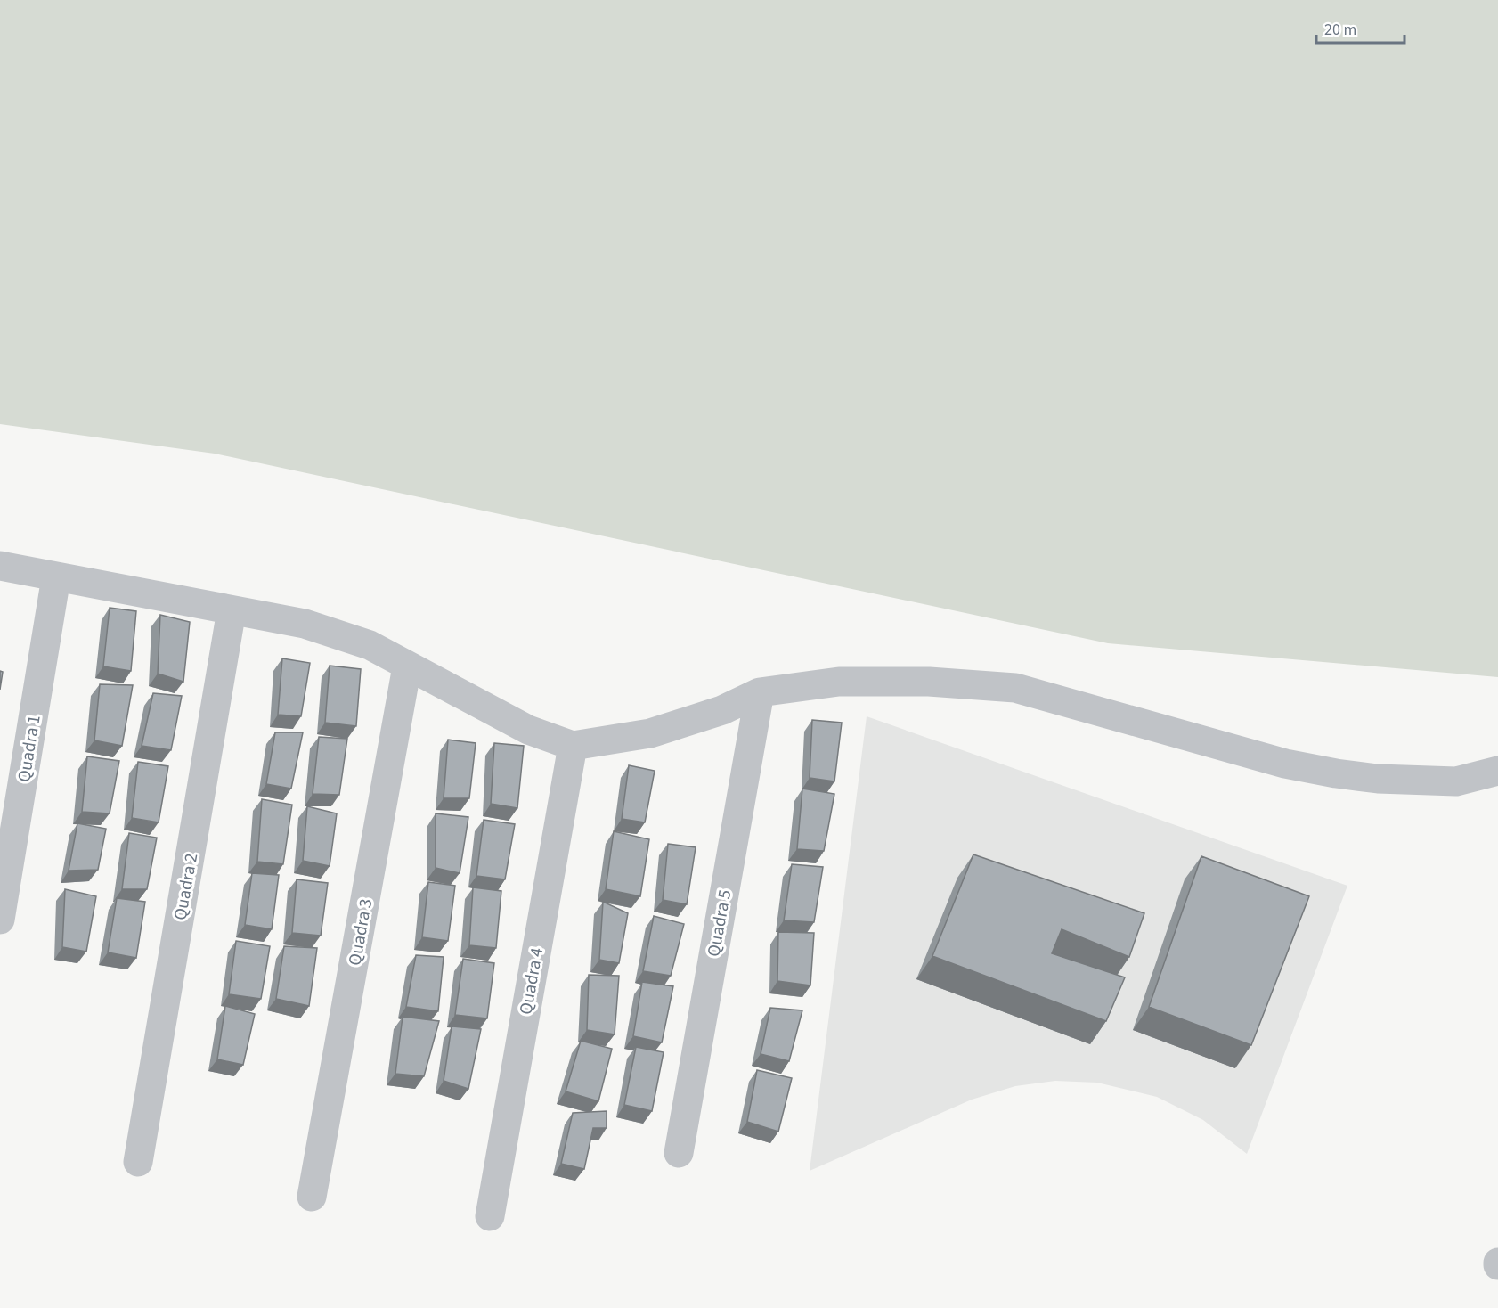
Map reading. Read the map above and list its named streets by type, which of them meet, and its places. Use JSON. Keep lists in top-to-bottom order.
{
  "streets": {
    "street": [
      "Quadra 1",
      "Quadra 2",
      "Quadra 5",
      "Quadra 3",
      "Quadra 4"
    ]
  },
  "scale_bar": "20 m"
}
